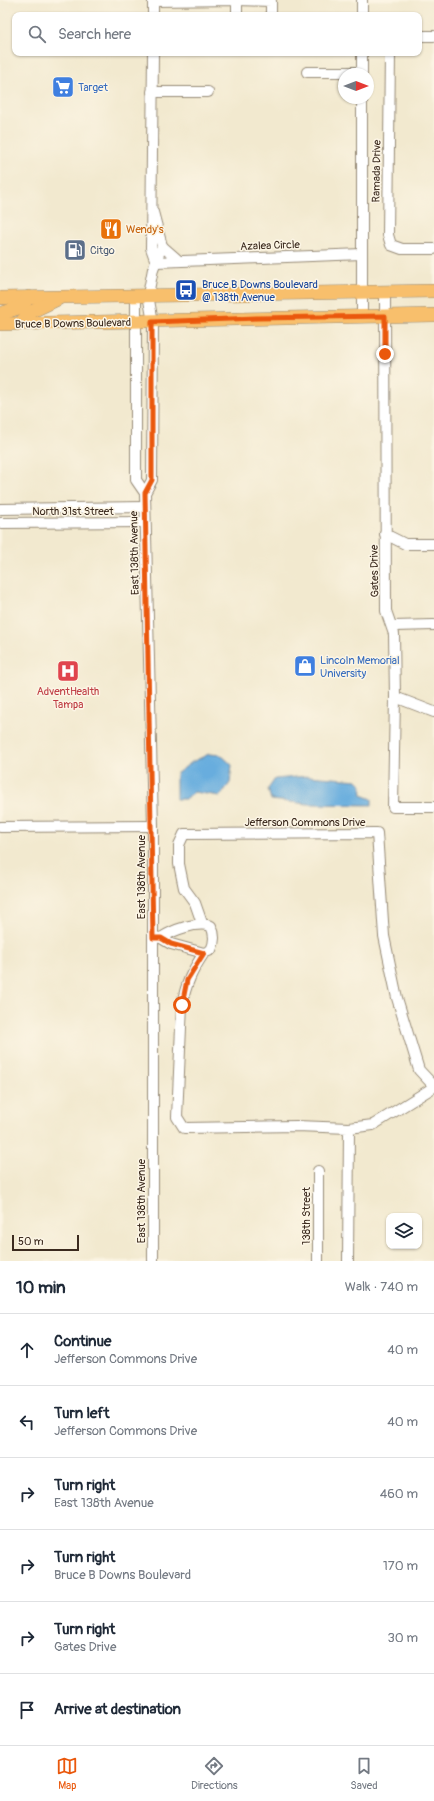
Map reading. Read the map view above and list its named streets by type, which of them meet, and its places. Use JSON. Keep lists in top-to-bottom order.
{
  "streets": {
    "main road": ["Bruce B Downs Boulevard"],
    "street": [
      "Ramada Drive",
      "Azalea Circle",
      "North 31st Street",
      "East 138th Avenue",
      "Gates Drive",
      "Jefferson Commons Drive",
      "138th Street"
    ]
  },
  "crossings": [
    ["Bruce B Downs Boulevard", "East 138th Avenue"],
    ["Bruce B Downs Boulevard", "Gates Drive"],
    ["North 31st Street", "East 138th Avenue"]
  ],
  "places": {
    "supermarket": ["Target"],
    "restaurant": ["Wendy's"],
    "fuel station": ["Citgo"],
    "bus stop": ["Bruce B Downs Boulevard @ 138th Avenue"],
    "shop": ["Lincoln Memorial University"],
    "hospital": ["AdventHealth Tampa"]
  },
  "scale_bar": "50 m",
  "north": "right",
  "page": {
    "search": "Search here",
    "scale": "50 m",
    "heading": ["10 min", "Walk · 740 m"],
    "list": [
      ["Continue", "Jefferson Commons Drive", "40 m"],
      ["Turn left", "Jefferson Commons Drive", "40 m"],
      ["Turn right", "East 138th Avenue", "460 m"],
      ["Turn right", "Bruce B Downs Boulevard", "170 m"],
      ["Turn right", "Gates Drive", "30 m"],
      "Arrive at destination"
    ],
    "nav": ["Map", "Directions", "Saved"]
  }
}
